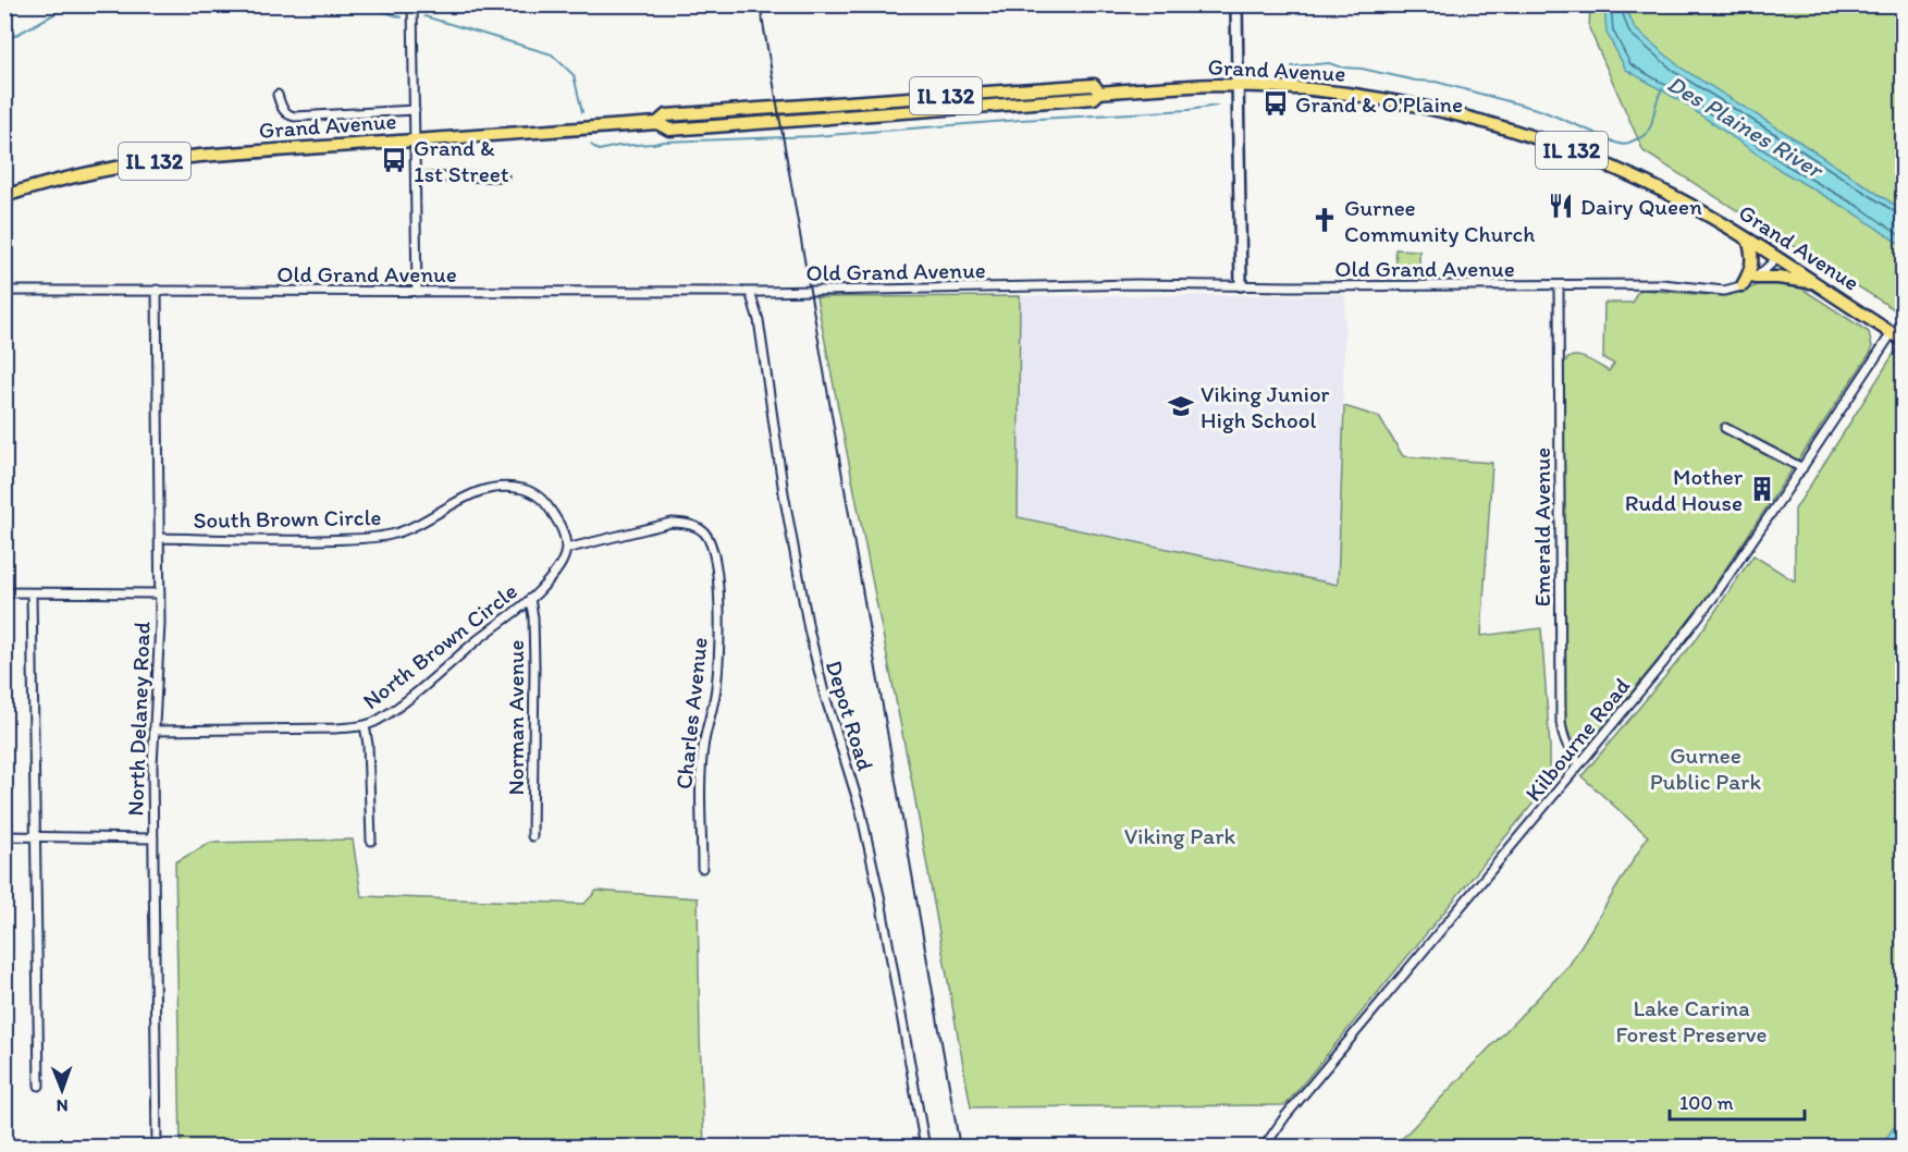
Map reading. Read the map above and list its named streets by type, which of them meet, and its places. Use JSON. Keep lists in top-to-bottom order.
{
  "streets": {
    "main road": ["Grand Avenue", "IL 132"],
    "street": [
      "Old Grand Avenue",
      "South Brown Circle",
      "Emerald Avenue",
      "North Brown Circle",
      "Charles Avenue",
      "Depot Road",
      "Norman Avenue",
      "North Delaney Road",
      "Kilbourne Road"
    ]
  },
  "crossings": [
    ["Grand Avenue", "Old Grand Avenue"],
    ["Grand Avenue", "Kilbourne Road"],
    ["Old Grand Avenue", "Emerald Avenue"],
    ["Old Grand Avenue", "Depot Road"],
    ["Old Grand Avenue", "North Delaney Road"],
    ["South Brown Circle", "North Brown Circle"],
    ["South Brown Circle", "Charles Avenue"],
    ["South Brown Circle", "North Delaney Road"],
    ["Emerald Avenue", "Kilbourne Road"],
    ["North Brown Circle", "Charles Avenue"],
    ["North Brown Circle", "Norman Avenue"],
    ["North Brown Circle", "North Delaney Road"]
  ],
  "water": ["Des Plaines River"],
  "parks": ["Gurnee Public Park", "Viking Park", "Lake Carina Forest Preserve"],
  "places": {
    "bus stop": ["Grand & O'Plaine", "Grand & 1st Street"],
    "restaurant": ["Dairy Queen"],
    "church": ["Gurnee Community Church"],
    "school or university": ["Viking Junior High School"],
    "building": ["Mother Rudd House"]
  },
  "scale_bar": "100 m",
  "north": "bottom"
}
